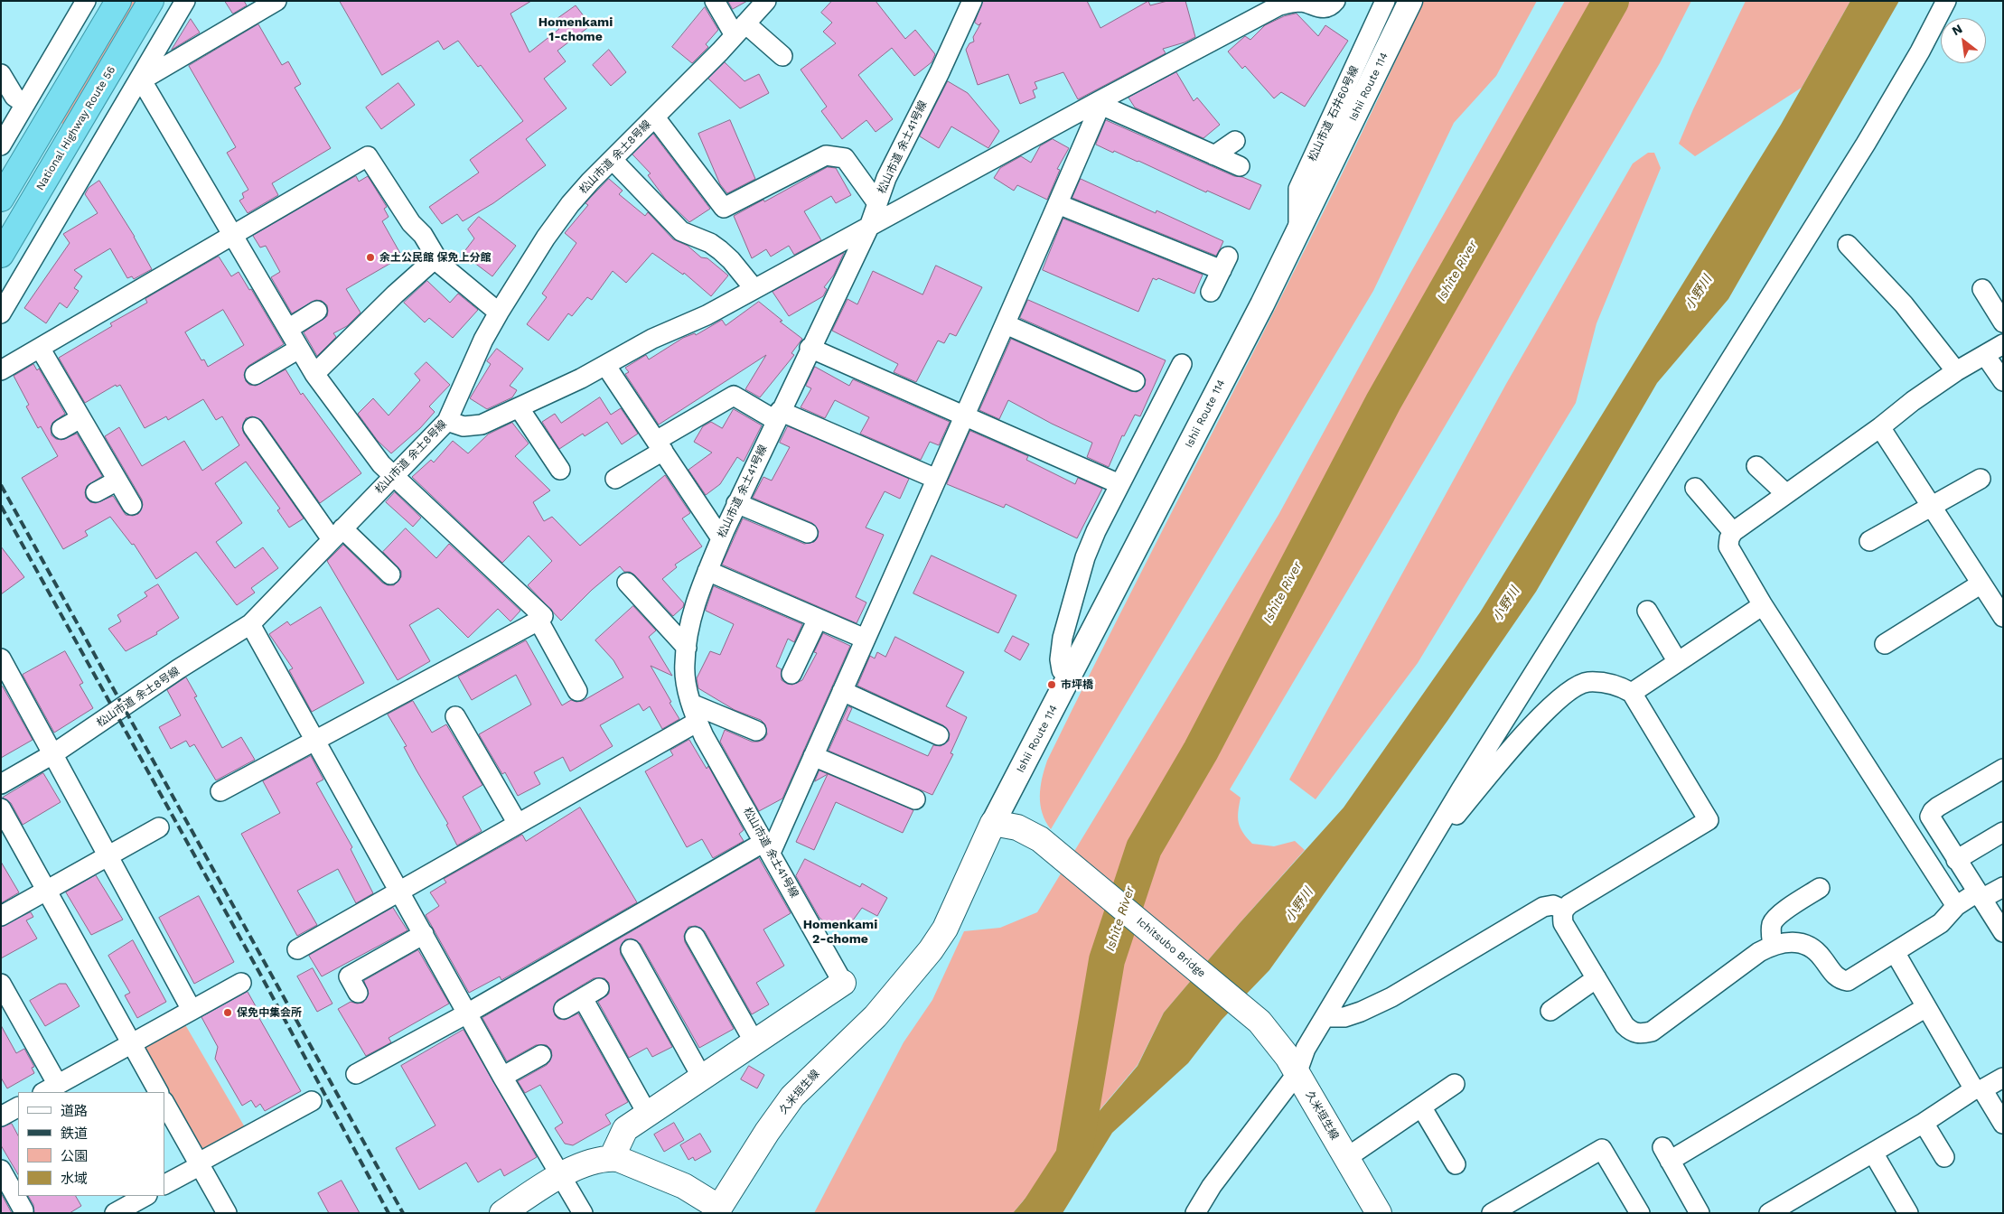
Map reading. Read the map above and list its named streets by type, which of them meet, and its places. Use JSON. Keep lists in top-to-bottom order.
{
  "streets": {
    "highway": ["National Highway Route 56"],
    "main road": ["Ichitsubo Bridge", "久米垣生線"],
    "street": [
      "Ishii Route 114",
      "松山市道 石井60号線",
      "松山市道 余土41号線",
      "松山市道 余土8号線"
    ]
  },
  "crossings": [
    ["Ishii Route 114", "松山市道 石井60号線"],
    ["Ishii Route 114", "Ichitsubo Bridge"],
    ["Ishii Route 114", "久米垣生線"],
    ["Ichitsubo Bridge", "久米垣生線"]
  ],
  "districts": ["Homenkami 1-chome", "Homenkami 2-chome"],
  "water": ["Ishite River", "小野川"],
  "places": ["余土公民館 保免上分館", "市坪橋", "保免中集会所"],
  "legend": [
    "道路",
    "鉄道",
    "公園",
    "水域"
  ],
  "north": "top left"
}
